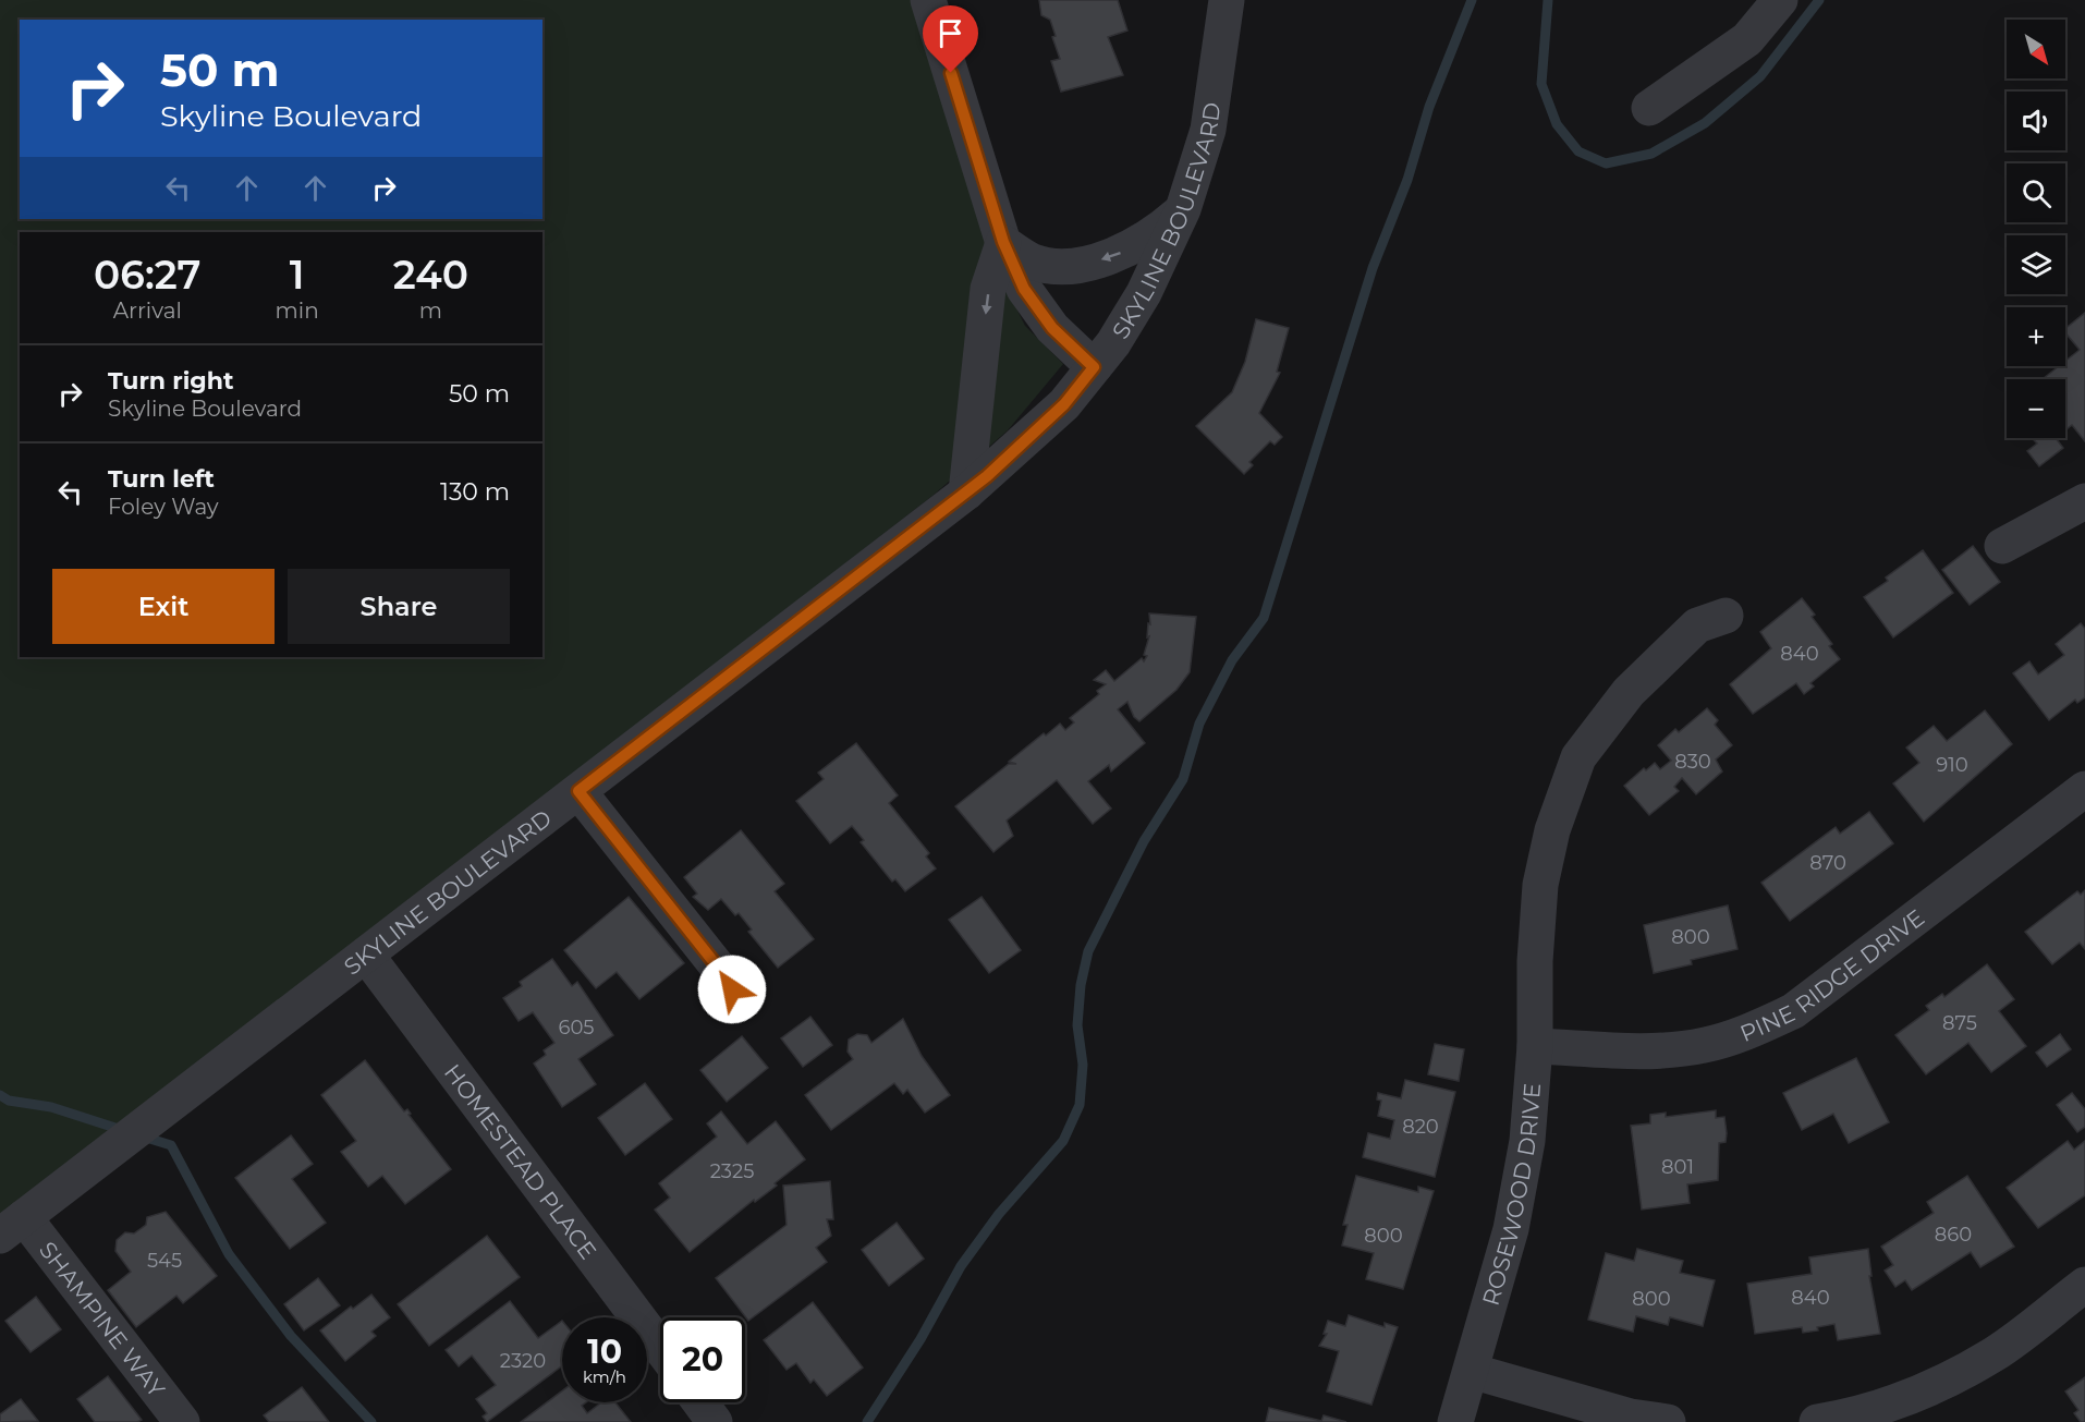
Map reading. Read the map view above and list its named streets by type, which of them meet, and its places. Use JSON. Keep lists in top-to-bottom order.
{
  "streets": {
    "street": [
      "SKYLINE BOULEVARD",
      "PINE RIDGE DRIVE",
      "HOMESTEAD PLACE",
      "ROSEWOOD DRIVE",
      "SHAMPINE WAY"
    ]
  },
  "crossings": [
    ["SKYLINE BOULEVARD", "HOMESTEAD PLACE"],
    ["SKYLINE BOULEVARD", "SHAMPINE WAY"],
    ["PINE RIDGE DRIVE", "ROSEWOOD DRIVE"]
  ],
  "house_numbers": [
    "840",
    "830",
    "910",
    "870",
    "800",
    "875",
    "605",
    "820",
    "801",
    "2325",
    "860",
    "800",
    "545",
    "840",
    "800",
    "2320"
  ],
  "north": "bottom right",
  "page": {
    "map_buttons": ["+", "−"],
    "turn": ["50 m", "Skyline Boulevard"],
    "eta": [
      "06:27",
      "Arrival",
      "1",
      "min",
      "240",
      "m"
    ],
    "list": [
      {
        "name": "Turn right",
        "note": "Skyline Boulevard",
        "value": "50 m"
      },
      {
        "name": "Turn left",
        "note": "Foley Way",
        "value": "130 m"
      }
    ],
    "buttons": ["Exit", "Share"],
    "speed": "10 km/h",
    "limit": "20"
  }
}
